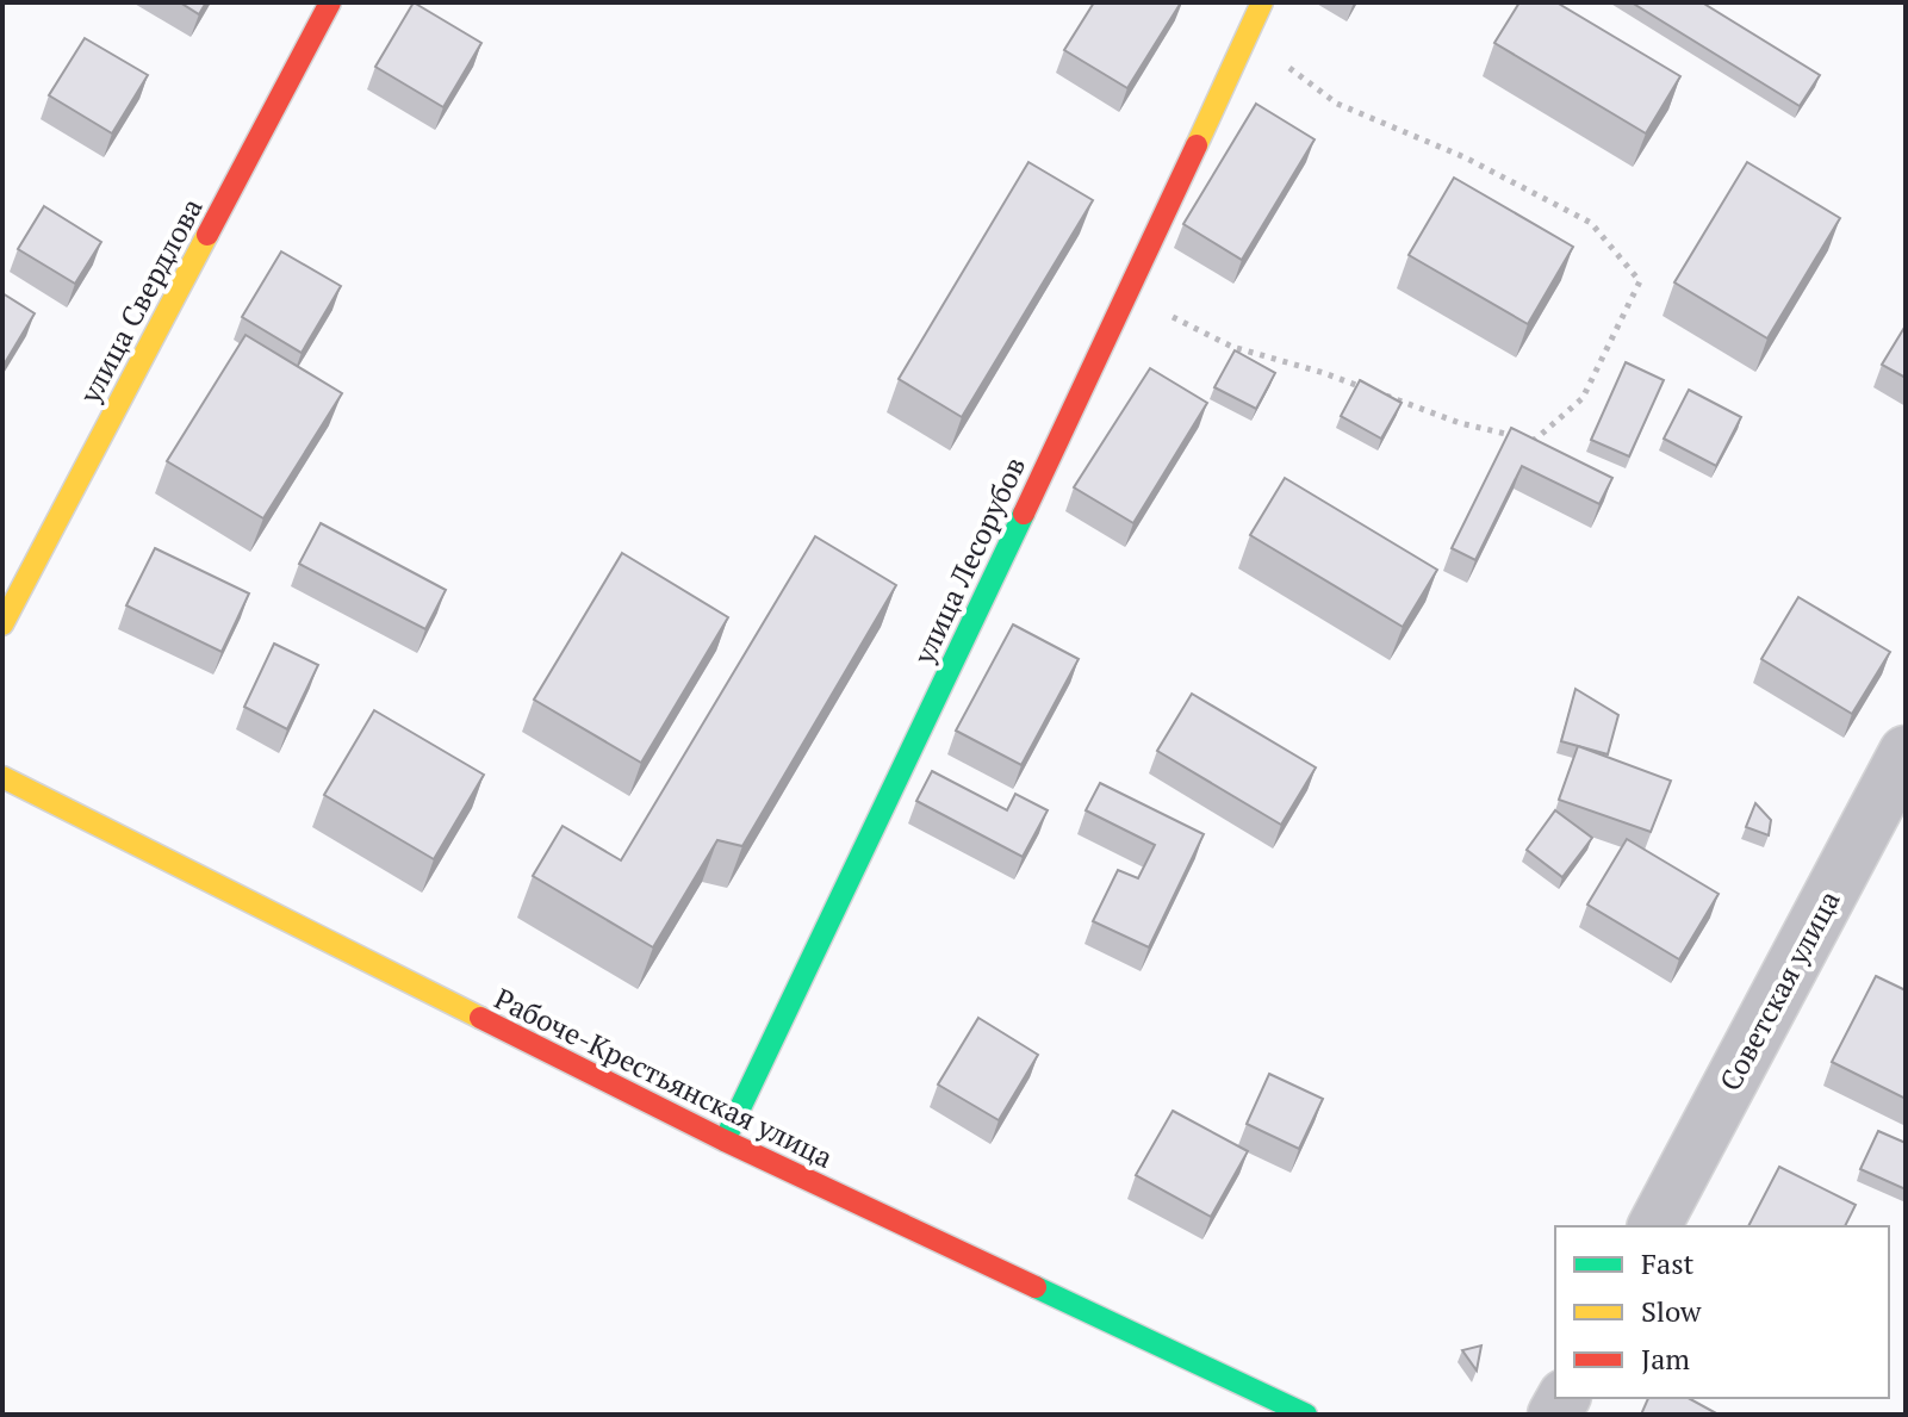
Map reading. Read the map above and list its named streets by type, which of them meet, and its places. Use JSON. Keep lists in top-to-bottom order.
{
  "streets": {
    "street": [
      "улица Свердлова",
      "улица Лесорубов",
      "Советская улица",
      "Рабоче-Крестьянская улица"
    ]
  },
  "crossings": [
    ["улица Лесорубов", "Рабоче-Крестьянская улица"]
  ],
  "legend": ["Fast", "Slow", "Jam"]
}
